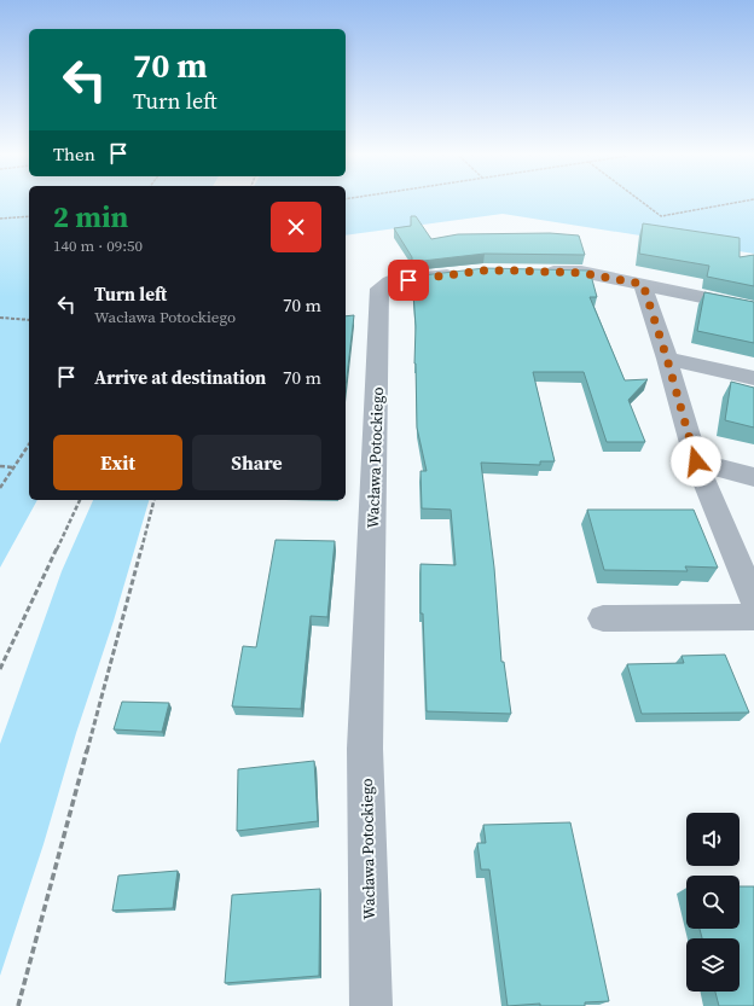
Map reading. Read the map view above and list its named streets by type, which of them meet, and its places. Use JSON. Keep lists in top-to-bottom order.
{
  "streets": {
    "street": ["Wacława Potockiego"]
  },
  "page": {
    "turn": ["70 m", "Turn left"],
    "then": "Then",
    "heading": ["2 min", "140 m · 09:50"],
    "list": [
      {
        "name": "Turn left",
        "note": "Wacława Potockiego",
        "value": "70 m"
      },
      {
        "name": "Arrive at destination",
        "value": "70 m"
      }
    ],
    "buttons": ["Exit", "Share"]
  }
}
